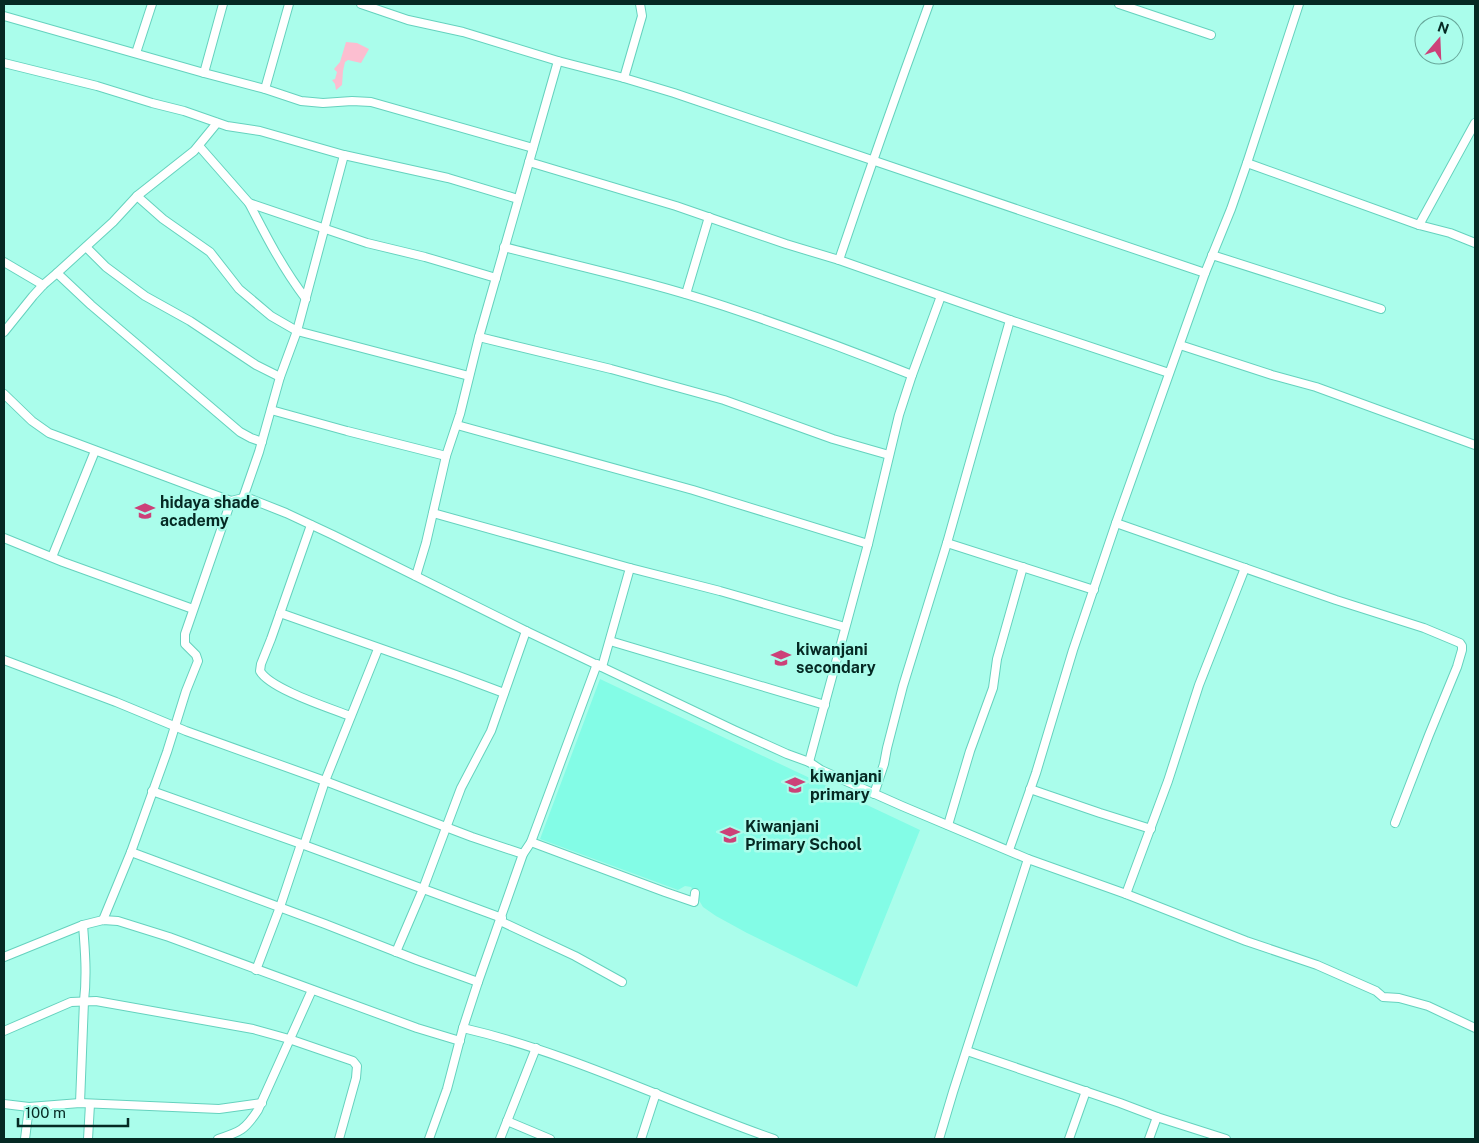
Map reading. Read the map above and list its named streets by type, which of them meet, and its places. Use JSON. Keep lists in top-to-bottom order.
{
  "places": {
    "school or university": [
      "hidaya shade academy",
      "kiwanjani secondary",
      "kiwanjani primary",
      "Kiwanjani Primary School"
    ]
  },
  "scale_bar": "100 m",
  "north": "top"
}
